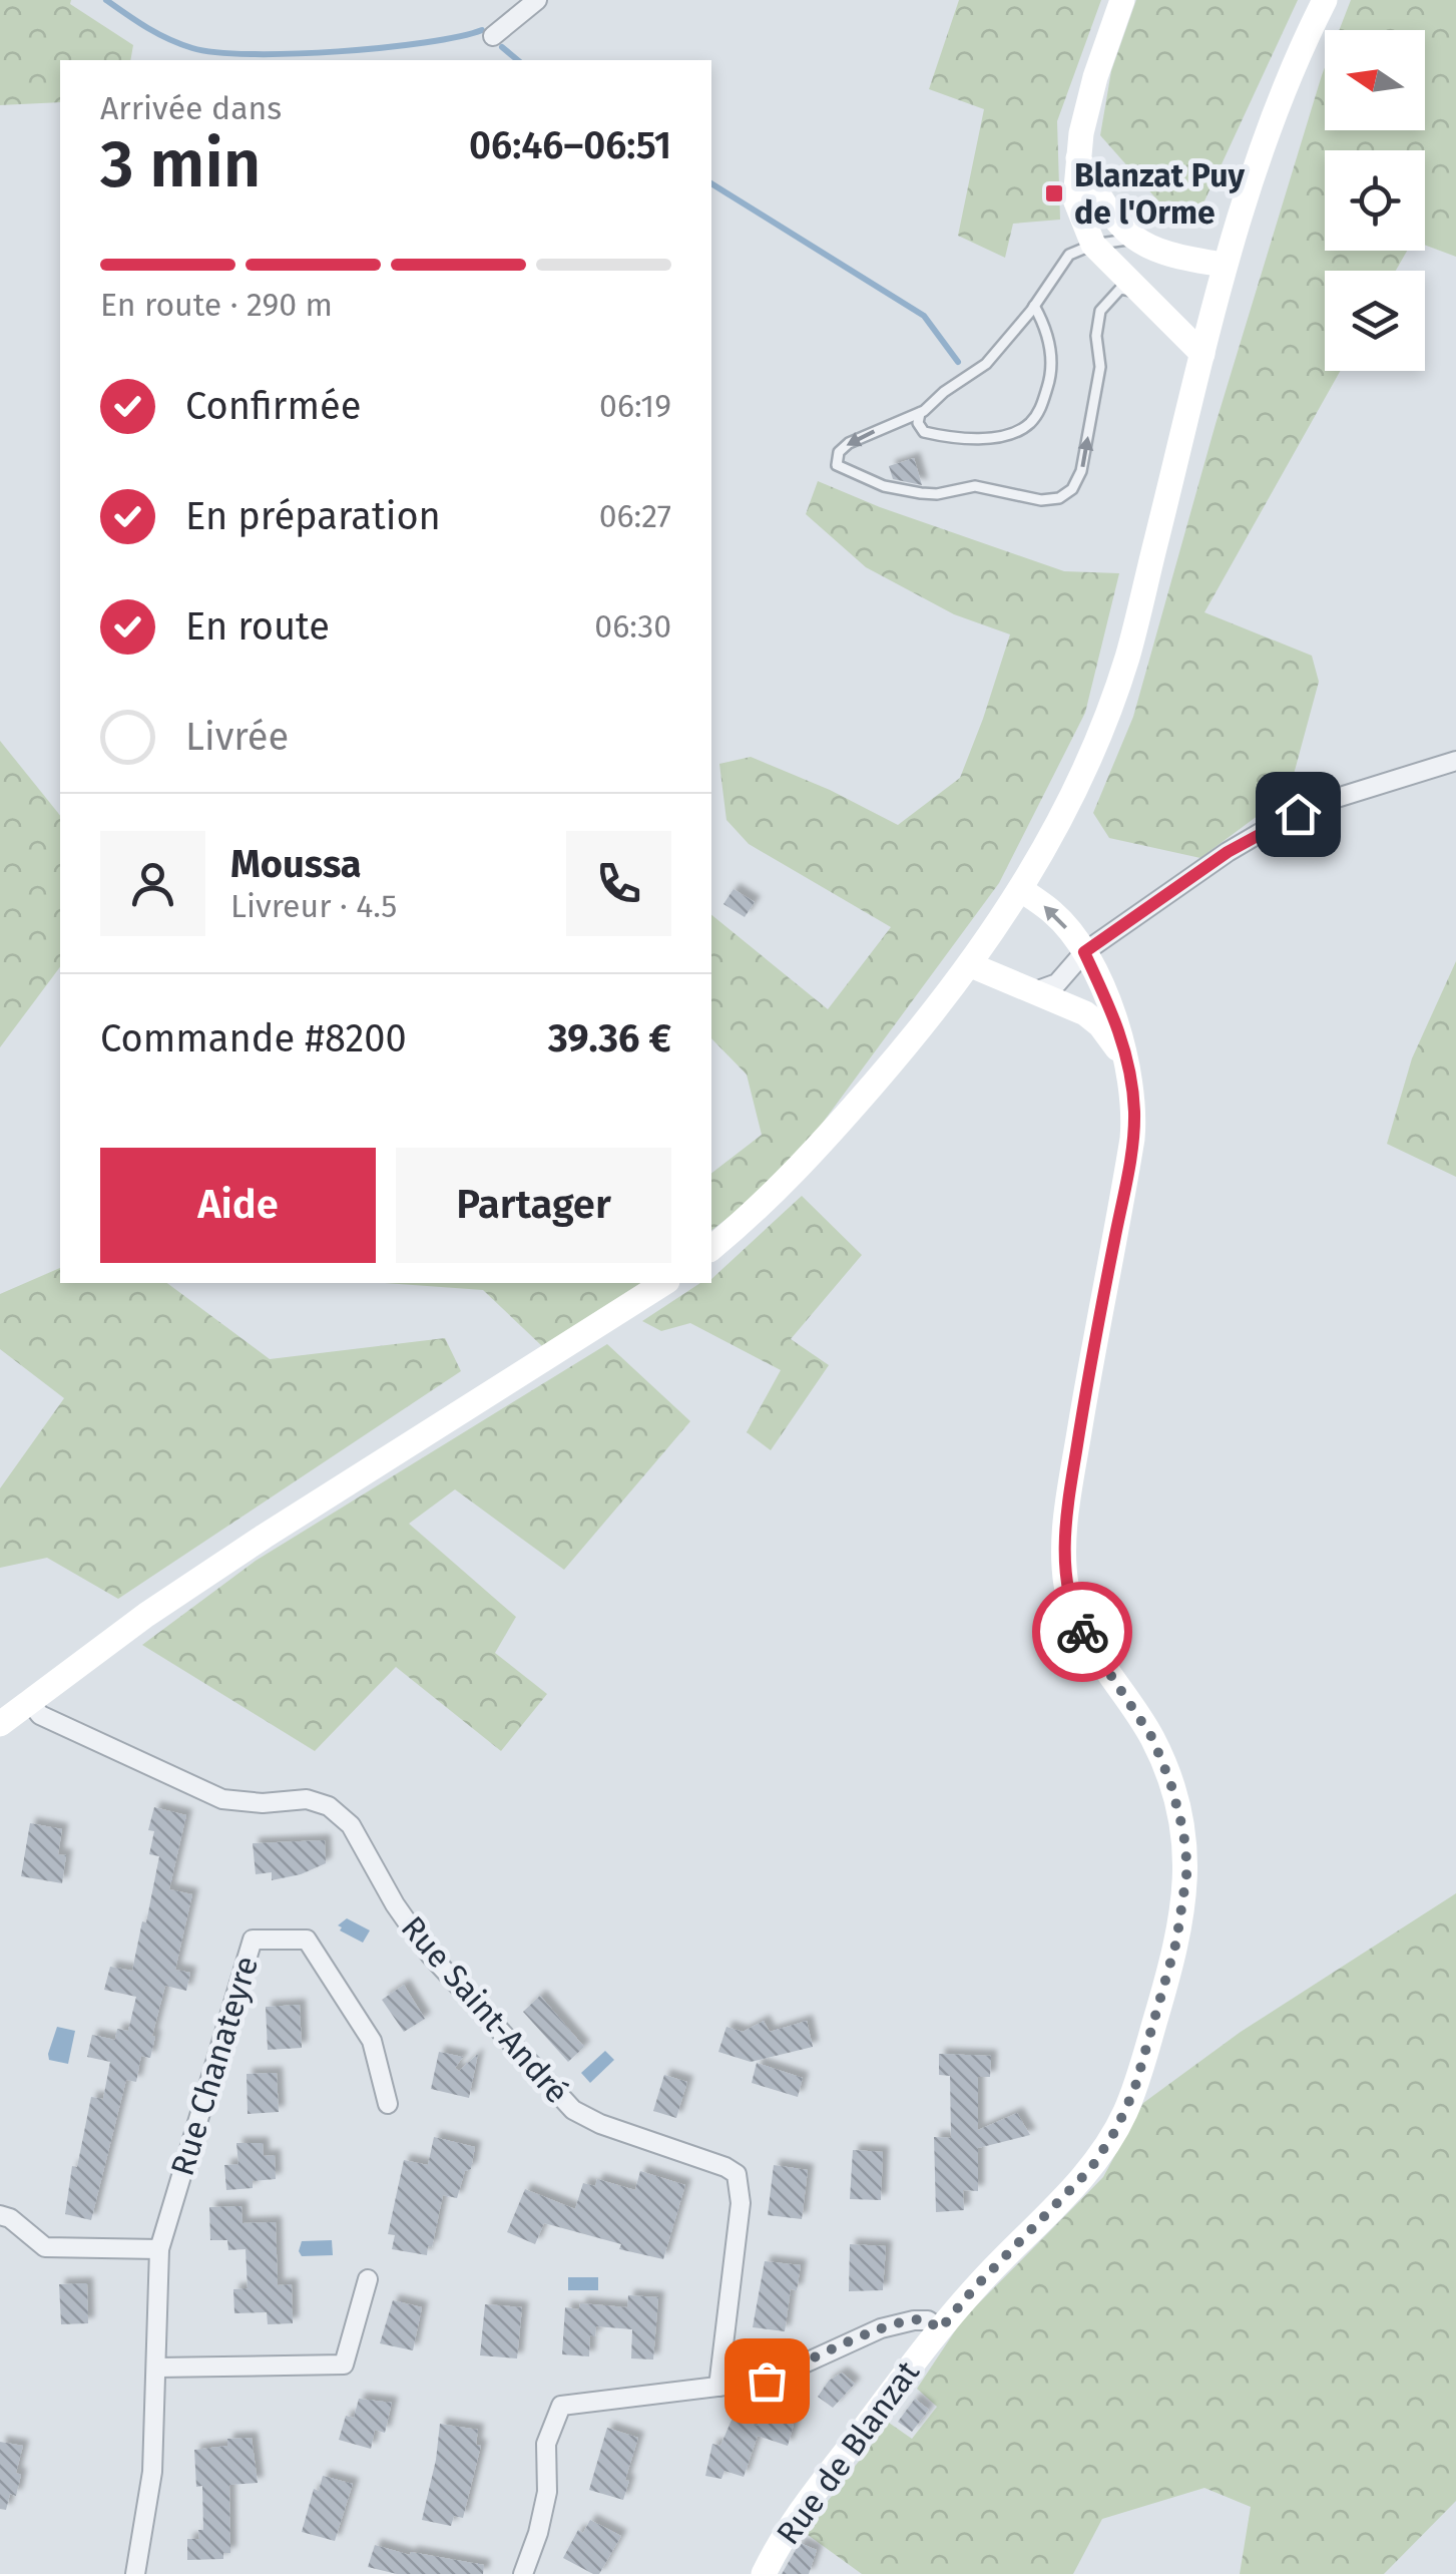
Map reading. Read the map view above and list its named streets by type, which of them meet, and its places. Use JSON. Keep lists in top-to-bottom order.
{
  "streets": {
    "street": ["Rue Saint-André", "Rue Chanateyre", "Rue de Blanzat"]
  },
  "places": {
    "transit": ["Blanzat Puy de l'Orme"]
  },
  "north": "left",
  "page": {
    "heading": ["3 min", "Arrivée dans", "06:46–06:51"],
    "panel": [
      "Moussa",
      "Livreur · 4.5",
      "Commande #8200",
      "39.36 €"
    ],
    "bar": "En route · 290 m",
    "list": [
      ["Confirmée", "06:19"],
      ["En préparation", "06:27"],
      ["En route", "06:30"],
      "Livrée"
    ],
    "buttons": ["Aide", "Partager"]
  }
}
